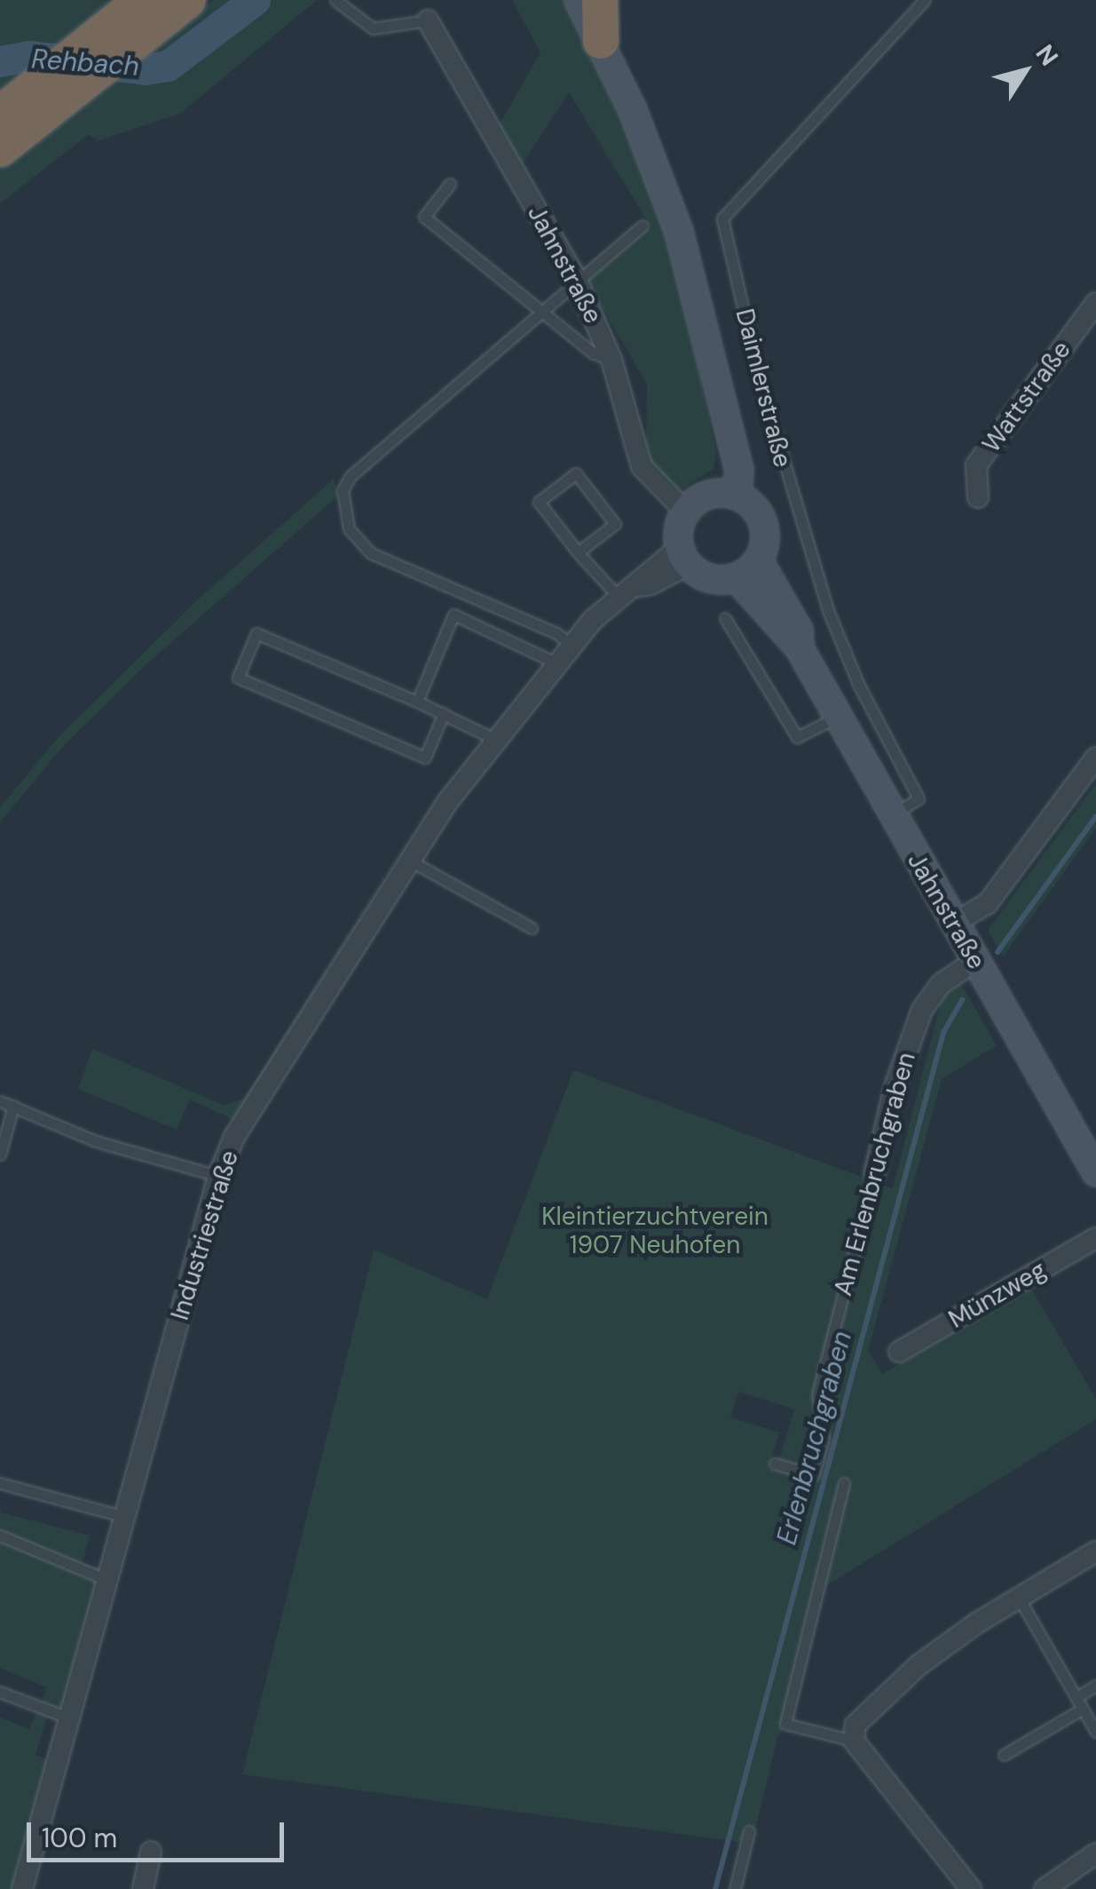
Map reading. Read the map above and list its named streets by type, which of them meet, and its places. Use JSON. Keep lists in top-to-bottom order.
{
  "streets": {
    "street": [
      "Jahnstraße",
      "Wattstraße",
      "Am Erlenbruchgraben",
      "Industriestraße",
      "Münzweg"
    ],
    "lane": ["Daimlerstraße"]
  },
  "crossings": [
    ["Jahnstraße", "Daimlerstraße"],
    ["Jahnstraße", "Am Erlenbruchgraben"],
    ["Jahnstraße", "Industriestraße"]
  ],
  "water": ["Rehbach", "Erlenbruchgraben"],
  "parks": ["Kleintierzuchtverein 1907 Neuhofen"],
  "scale_bar": "100 m",
  "north": "top right"
}
